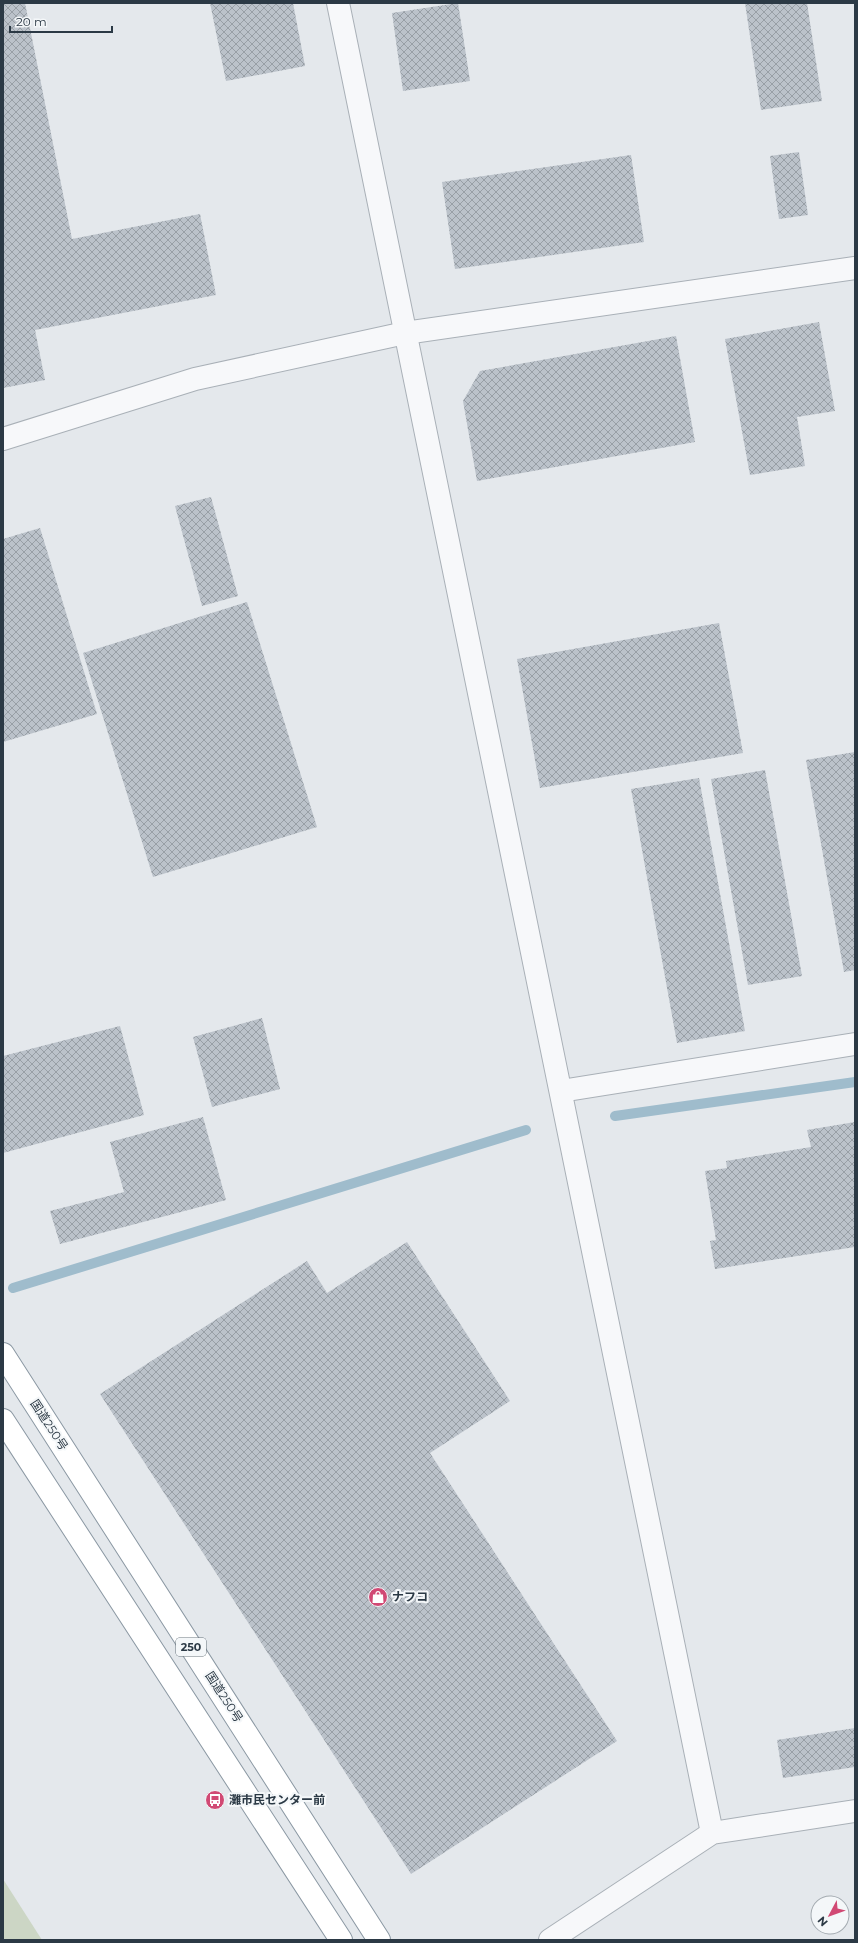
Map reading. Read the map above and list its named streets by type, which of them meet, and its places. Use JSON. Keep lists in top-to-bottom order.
{
  "streets": {
    "highway": ["国道250号", "250"]
  },
  "places": {
    "shop": ["ナフコ"],
    "bus stop": ["灘市民センター前"]
  },
  "scale_bar": "20 m",
  "north": "bottom left"
}
